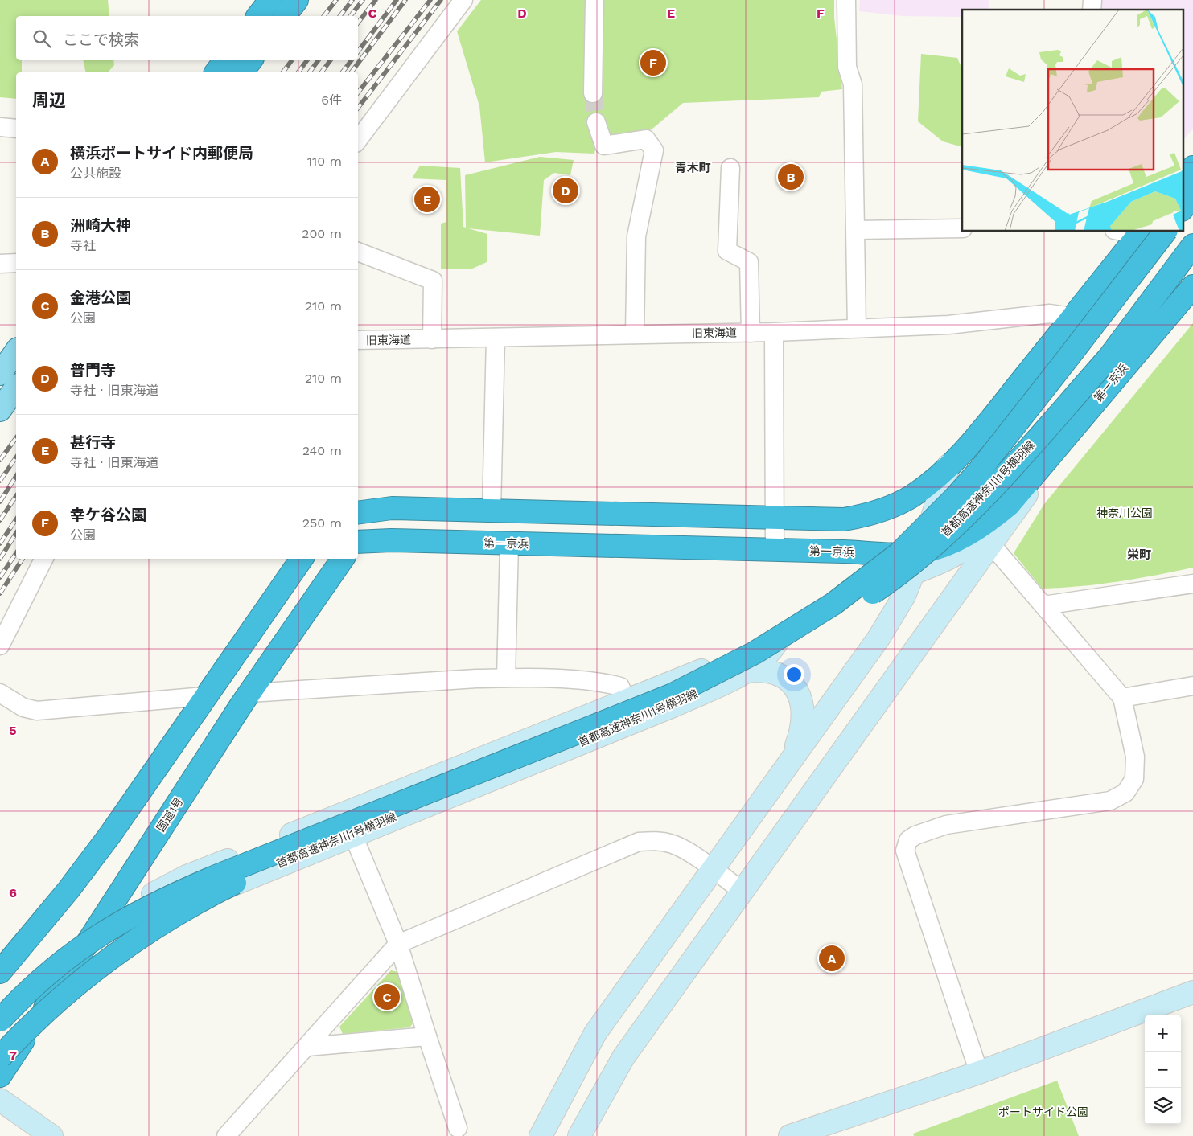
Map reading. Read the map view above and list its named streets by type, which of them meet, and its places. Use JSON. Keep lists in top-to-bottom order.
{
  "streets": {
    "highway": ["第一京浜", "首都高速神奈川1号横羽線", "国道1号"],
    "street": ["旧東海道"]
  },
  "districts": ["青木町", "栄町"],
  "parks": ["神奈川公園", "ポートサイド公園"],
  "page": {
    "search": "ここで検索",
    "pins": [
      "F",
      "B",
      "D",
      "E",
      "A",
      "C"
    ],
    "heading": ["周辺", "6件"],
    "list": [
      {
        "mark": "A",
        "name": "横浜ポートサイド内郵便局",
        "note": "公共施設",
        "value": "110 m"
      },
      {
        "mark": "B",
        "name": "洲崎大神",
        "note": "寺社",
        "value": "200 m"
      },
      {
        "mark": "C",
        "name": "金港公園",
        "note": "公園",
        "value": "210 m"
      },
      {
        "mark": "D",
        "name": "普門寺",
        "note": "寺社 · 旧東海道",
        "value": "210 m"
      },
      {
        "mark": "E",
        "name": "甚行寺",
        "note": "寺社 · 旧東海道",
        "value": "240 m"
      },
      {
        "mark": "F",
        "name": "幸ケ谷公園",
        "note": "公園",
        "value": "250 m"
      }
    ],
    "map_buttons": ["+", "−"]
  },
  "grid": {
    "columns": [
      "C",
      "D",
      "E",
      "F"
    ],
    "rows": ["5", "6", "7"]
  }
}
